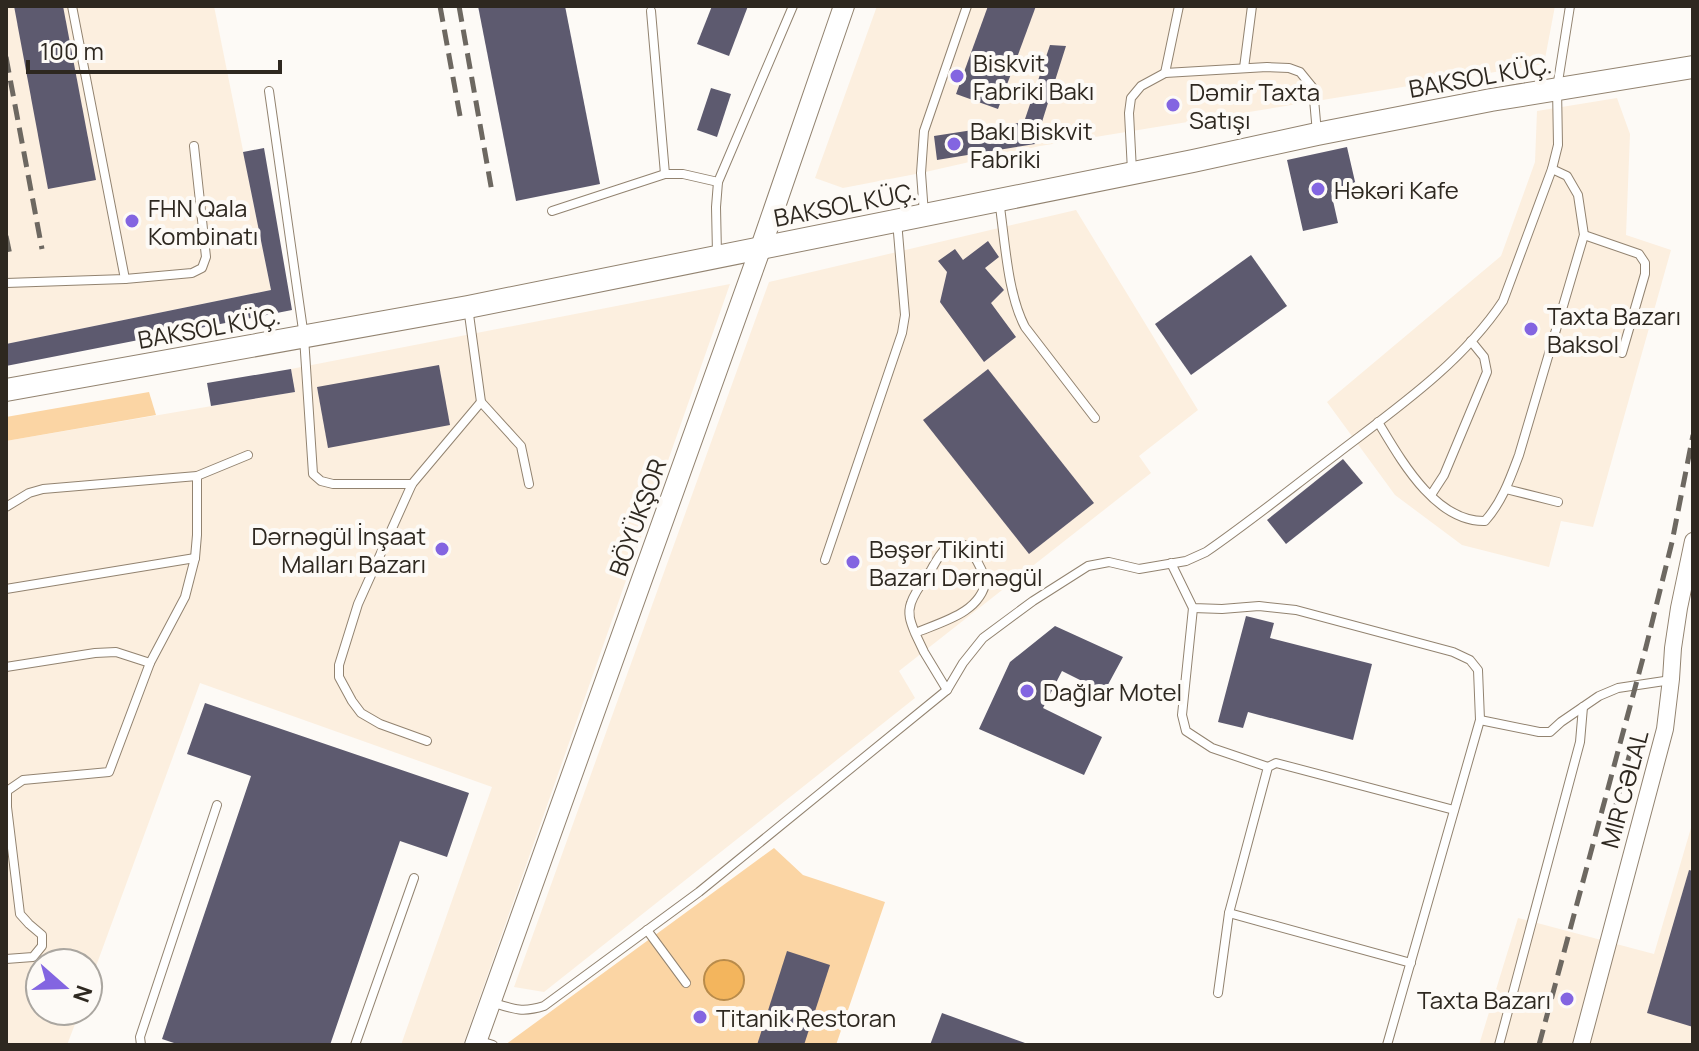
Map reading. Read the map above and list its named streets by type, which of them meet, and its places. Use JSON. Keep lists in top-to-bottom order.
{
  "streets": {
    "main road": ["BAKSOL KÜÇ."],
    "street": ["BÖYÜKŞOR", "MIR CƏLAL"]
  },
  "crossings": [
    ["BAKSOL KÜÇ.", "BÖYÜKŞOR"]
  ],
  "places": [
    "Biskvit Fabriki Bakı",
    "Dəmir Taxta Satışı",
    "Bakı Biskvit Fabriki",
    "Həkəri Kafe",
    "FHN Qala Kombinatı",
    "Taxta Bazarı Baksol",
    "Dərnəgül İnşaat Malları Bazarı",
    "Bəşər Tikinti Bazarı Dərnəgül",
    "Dağlar Motel",
    "Taxta Bazarı",
    "Titanik Restoran"
  ],
  "scale_bar": "100 m",
  "north": "right"
}
